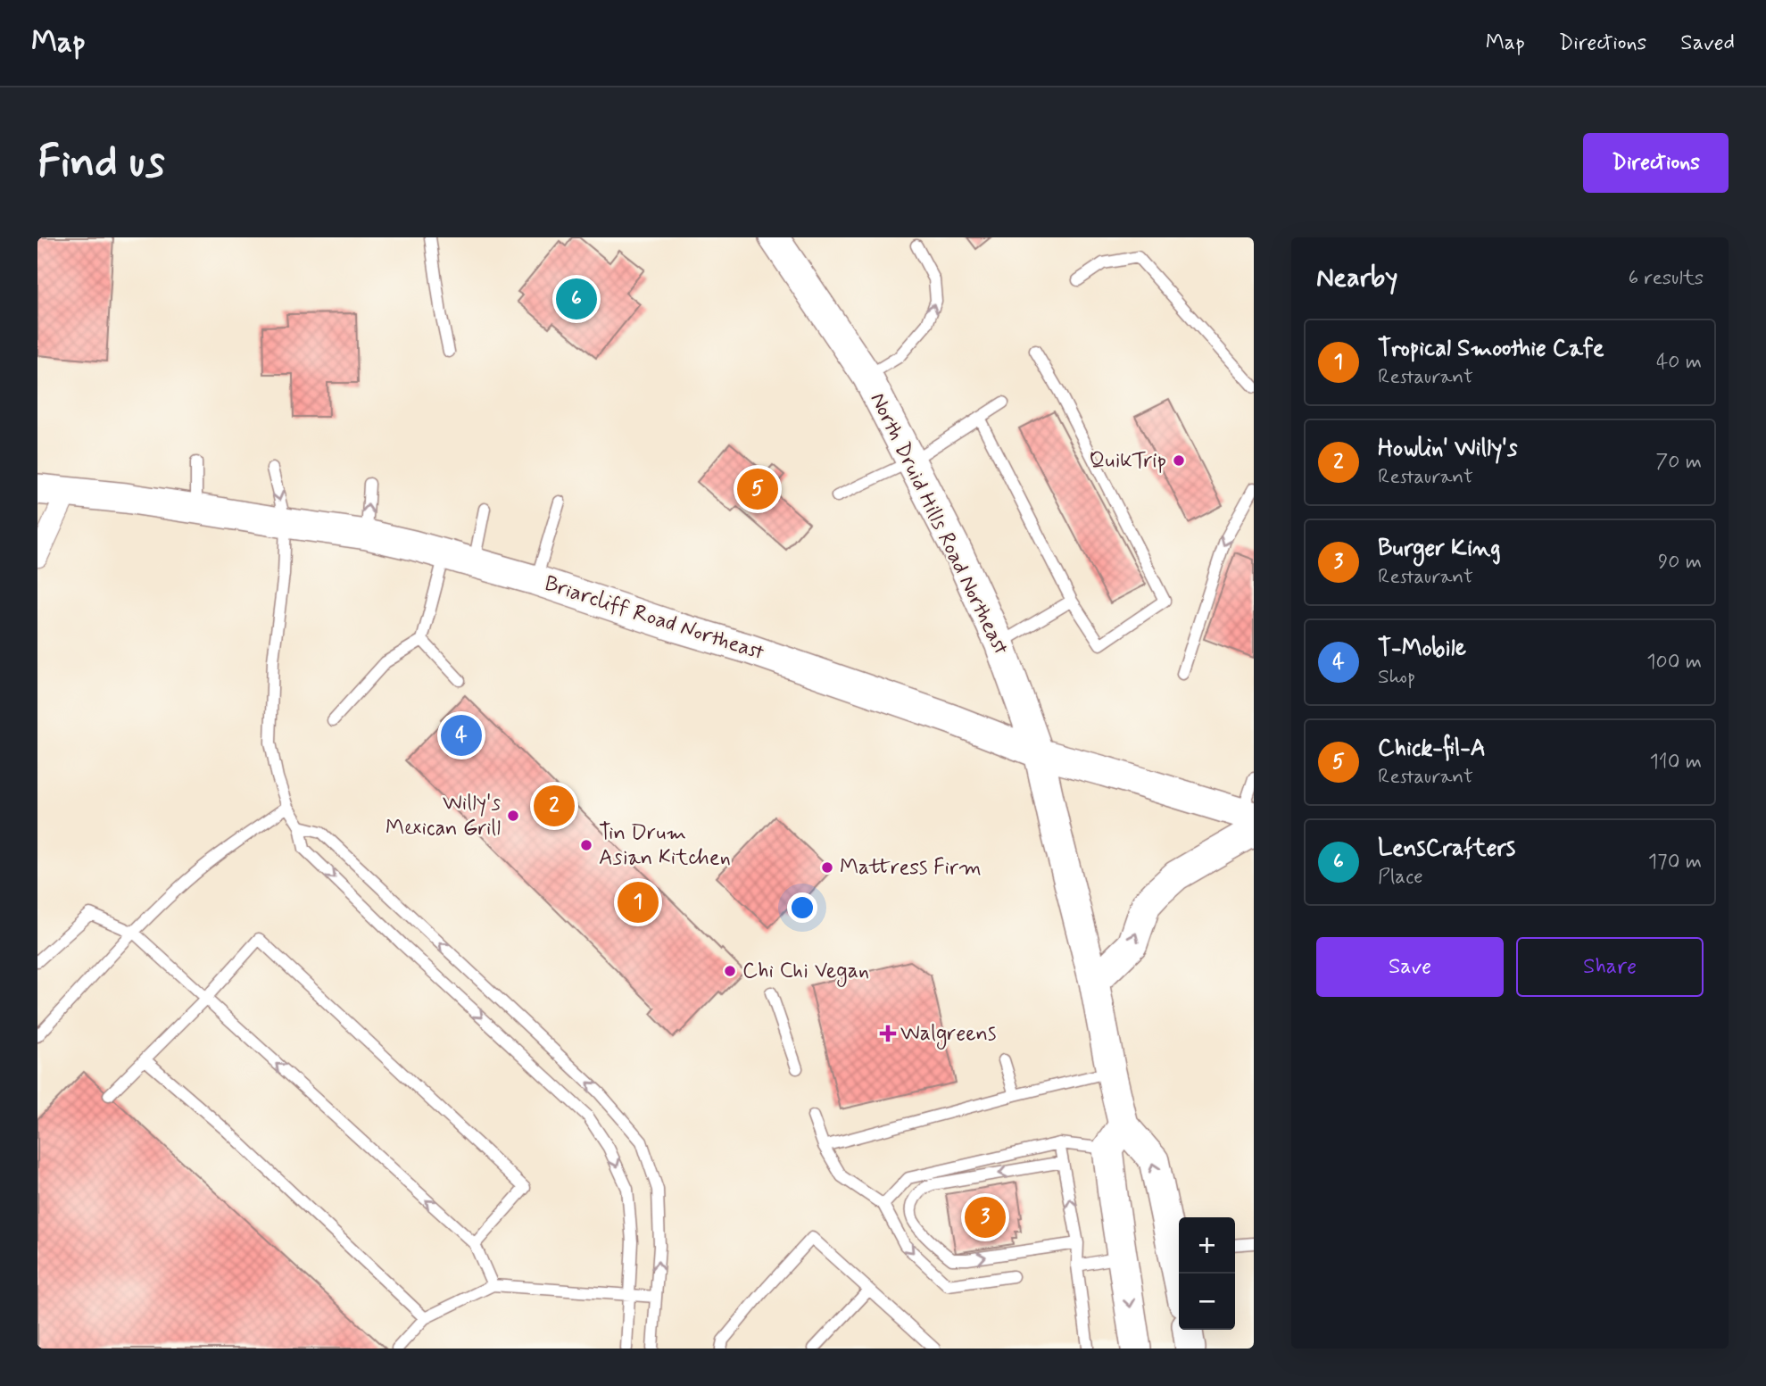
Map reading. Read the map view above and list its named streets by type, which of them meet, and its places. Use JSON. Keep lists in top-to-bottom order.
{
  "streets": {
    "main road": ["North Druid Hills Road Northeast", "Briarcliff Road Northeast"]
  },
  "crossings": [
    ["North Druid Hills Road Northeast", "Briarcliff Road Northeast"]
  ],
  "places": {
    "other": [
      "QuikTrip",
      "Willy's Mexican Grill",
      "Tin Drum Asian Kitchen",
      "Mattress Firm",
      "Chi Chi Vegan"
    ],
    "health": ["Walgreens"]
  },
  "page": {
    "header": "Map",
    "nav": ["Map", "Directions", "Saved"],
    "buttons": [
      "Directions",
      ["Save", "Share"]
    ],
    "title": "Find us",
    "heading": ["Nearby", "6 results"],
    "pins": [
      "6",
      "5",
      "4",
      "2",
      "1",
      "3"
    ],
    "list": [
      {
        "mark": "1",
        "name": "Tropical Smoothie Cafe",
        "note": "Restaurant",
        "value": "40 m"
      },
      {
        "mark": "2",
        "name": "Howlin' Willy's",
        "note": "Restaurant",
        "value": "70 m"
      },
      {
        "mark": "3",
        "name": "Burger King",
        "note": "Restaurant",
        "value": "90 m"
      },
      {
        "mark": "4",
        "name": "T-Mobile",
        "note": "Shop",
        "value": "100 m"
      },
      {
        "mark": "5",
        "name": "Chick-fil-A",
        "note": "Restaurant",
        "value": "110 m"
      },
      {
        "mark": "6",
        "name": "LensCrafters",
        "note": "Place",
        "value": "170 m"
      }
    ],
    "map_buttons": ["+", "−"]
  }
}
